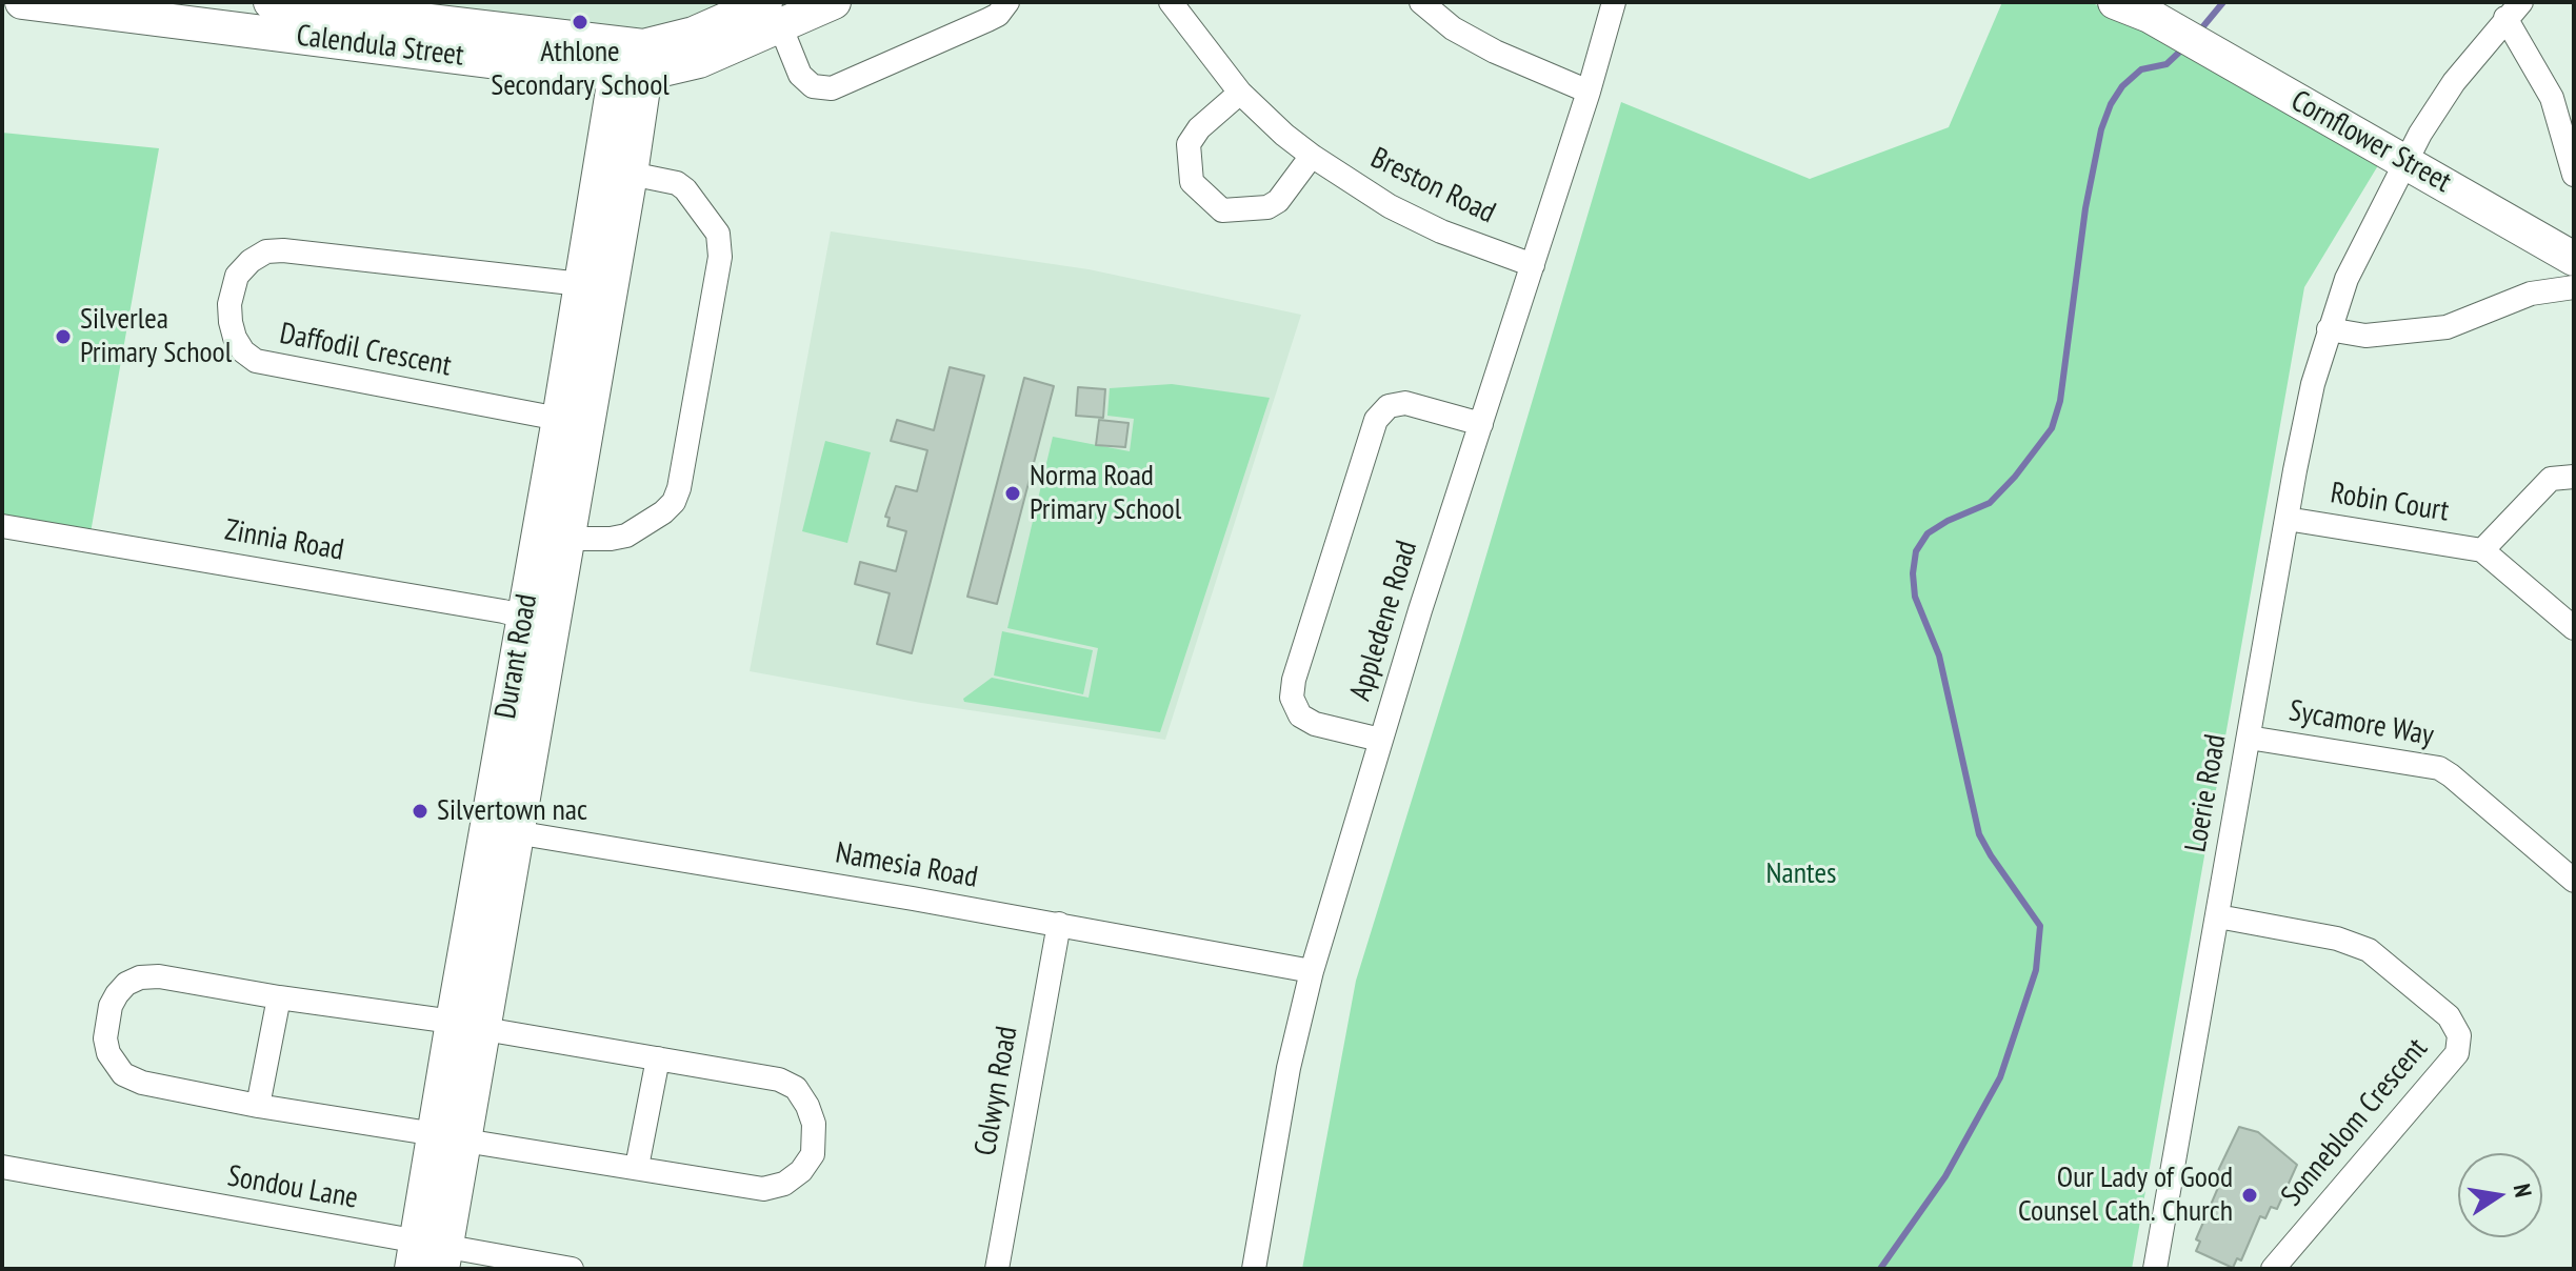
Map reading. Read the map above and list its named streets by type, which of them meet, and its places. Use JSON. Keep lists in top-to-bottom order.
{
  "streets": {
    "street": [
      "Calendula Street",
      "Cornflower Street",
      "Breston Road",
      "Daffodil Crescent",
      "Robin Court",
      "Zinnia Road",
      "Appledene Road",
      "Durant Road",
      "Sycamore Way",
      "Loerie Road",
      "Namesia Road",
      "Colwyn Road",
      "Sonneblom Crescent",
      "Sondou Lane"
    ]
  },
  "crossings": [
    ["Calendula Street", "Durant Road"],
    ["Cornflower Street", "Loerie Road"],
    ["Breston Road", "Appledene Road"],
    ["Daffodil Crescent", "Durant Road"],
    ["Robin Court", "Loerie Road"],
    ["Zinnia Road", "Durant Road"],
    ["Appledene Road", "Namesia Road"],
    ["Durant Road", "Namesia Road"],
    ["Durant Road", "Sondou Lane"],
    ["Sycamore Way", "Loerie Road"],
    ["Loerie Road", "Sonneblom Crescent"],
    ["Namesia Road", "Colwyn Road"]
  ],
  "parks": ["Nantes"],
  "places": [
    "Athlone Secondary School",
    "Silverlea Primary School",
    "Norma Road Primary School",
    "Silvertown nac",
    "Our Lady of Good Counsel Cath. Church"
  ],
  "north": "right"
}
